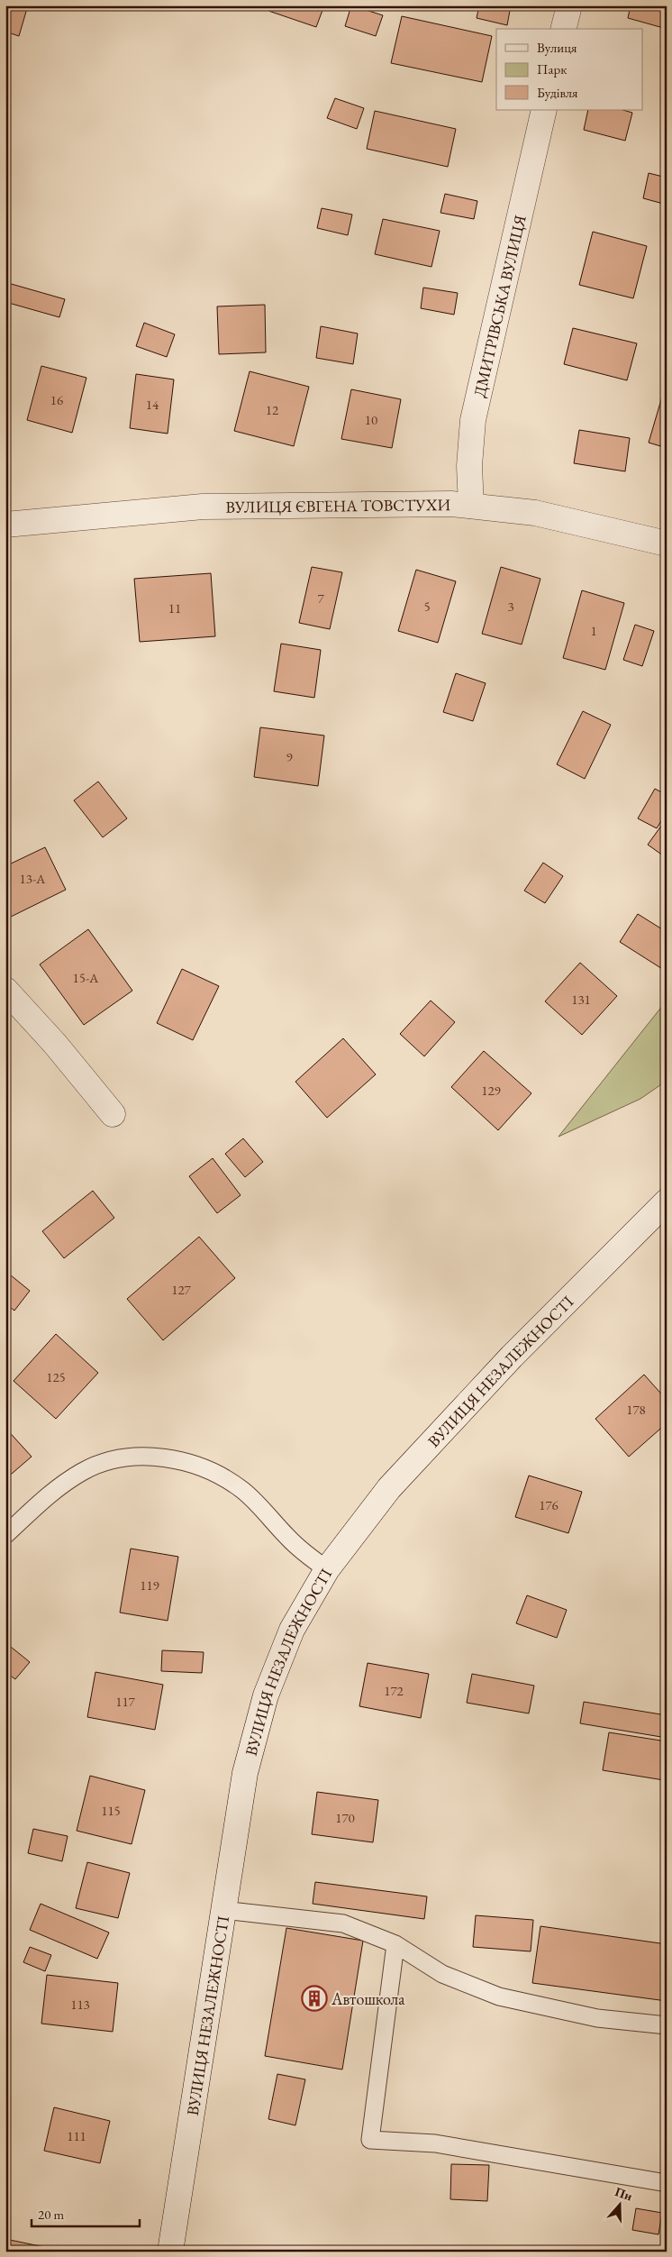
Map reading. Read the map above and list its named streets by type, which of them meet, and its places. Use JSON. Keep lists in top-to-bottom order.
{
  "streets": {
    "street": ["ДМИТРІВСЬКА ВУЛИЦЯ", "ВУЛИЦЯ ЄВГЕНА ТОВСТУХИ", "ВУЛИЦЯ НЕЗАЛЕЖНОСТІ"]
  },
  "crossings": [
    ["ДМИТРІВСЬКА ВУЛИЦЯ", "ВУЛИЦЯ ЄВГЕНА ТОВСТУХИ"]
  ],
  "places": {
    "building": ["Автошкола"]
  },
  "house_numbers": [
    "16",
    "14",
    "12",
    "10",
    "7",
    "5",
    "3",
    "11",
    "1",
    "9",
    "13-А",
    "15-А",
    "131",
    "129",
    "127",
    "125",
    "178",
    "176",
    "119",
    "172",
    "117",
    "115",
    "170",
    "113",
    "111"
  ],
  "legend": ["Вулиця", "Парк", "Будівля"],
  "scale_bar": "20 m",
  "north": "top"
}
